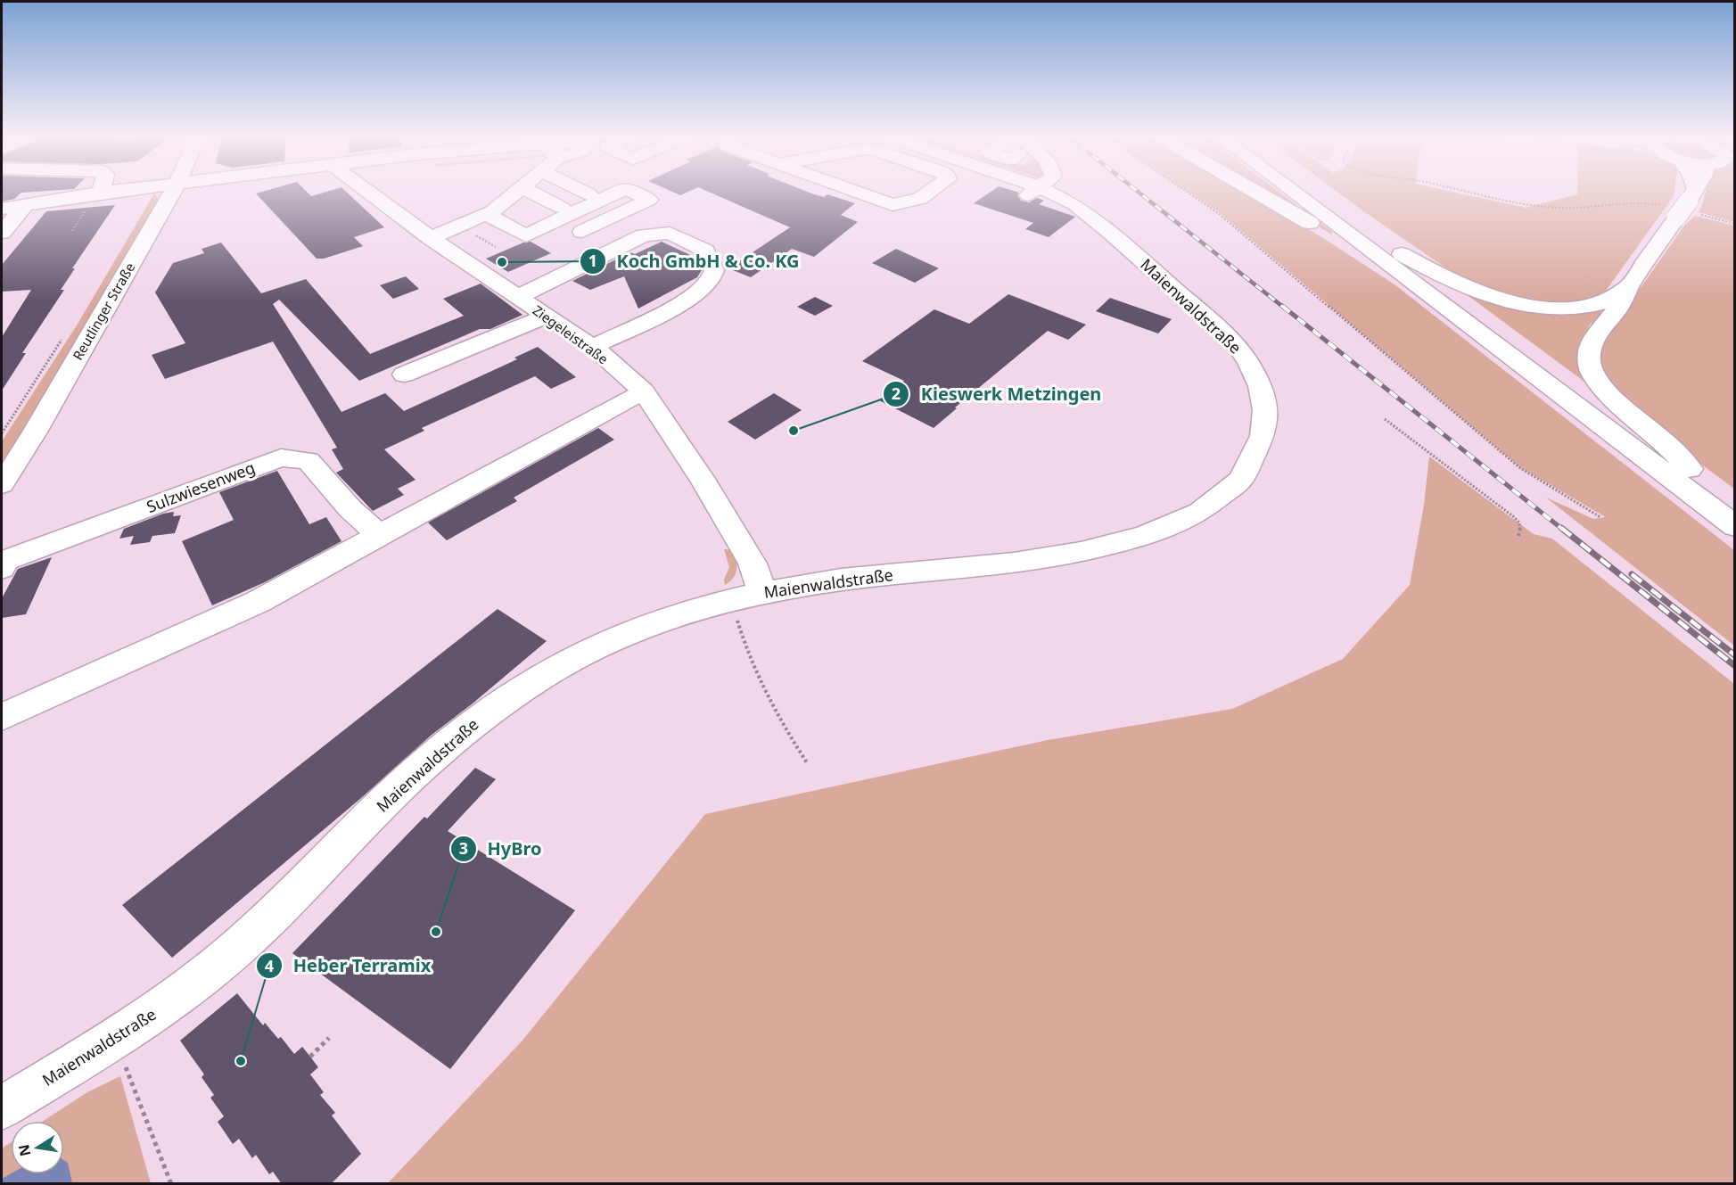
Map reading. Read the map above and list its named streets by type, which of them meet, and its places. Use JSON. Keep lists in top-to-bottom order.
{
  "streets": {
    "main road": [
      "Maienwaldstraße",
      "Reutlinger Straße",
      "Ziegeleistraße",
      "Sulzwiesenweg"
    ]
  },
  "crossings": [
    ["Maienwaldstraße", "Ziegeleistraße"]
  ],
  "places": [
    "Koch GmbH & Co. KG",
    "Kieswerk Metzingen",
    "HyBro",
    "Heber Terramix"
  ],
  "north": "left"
}
